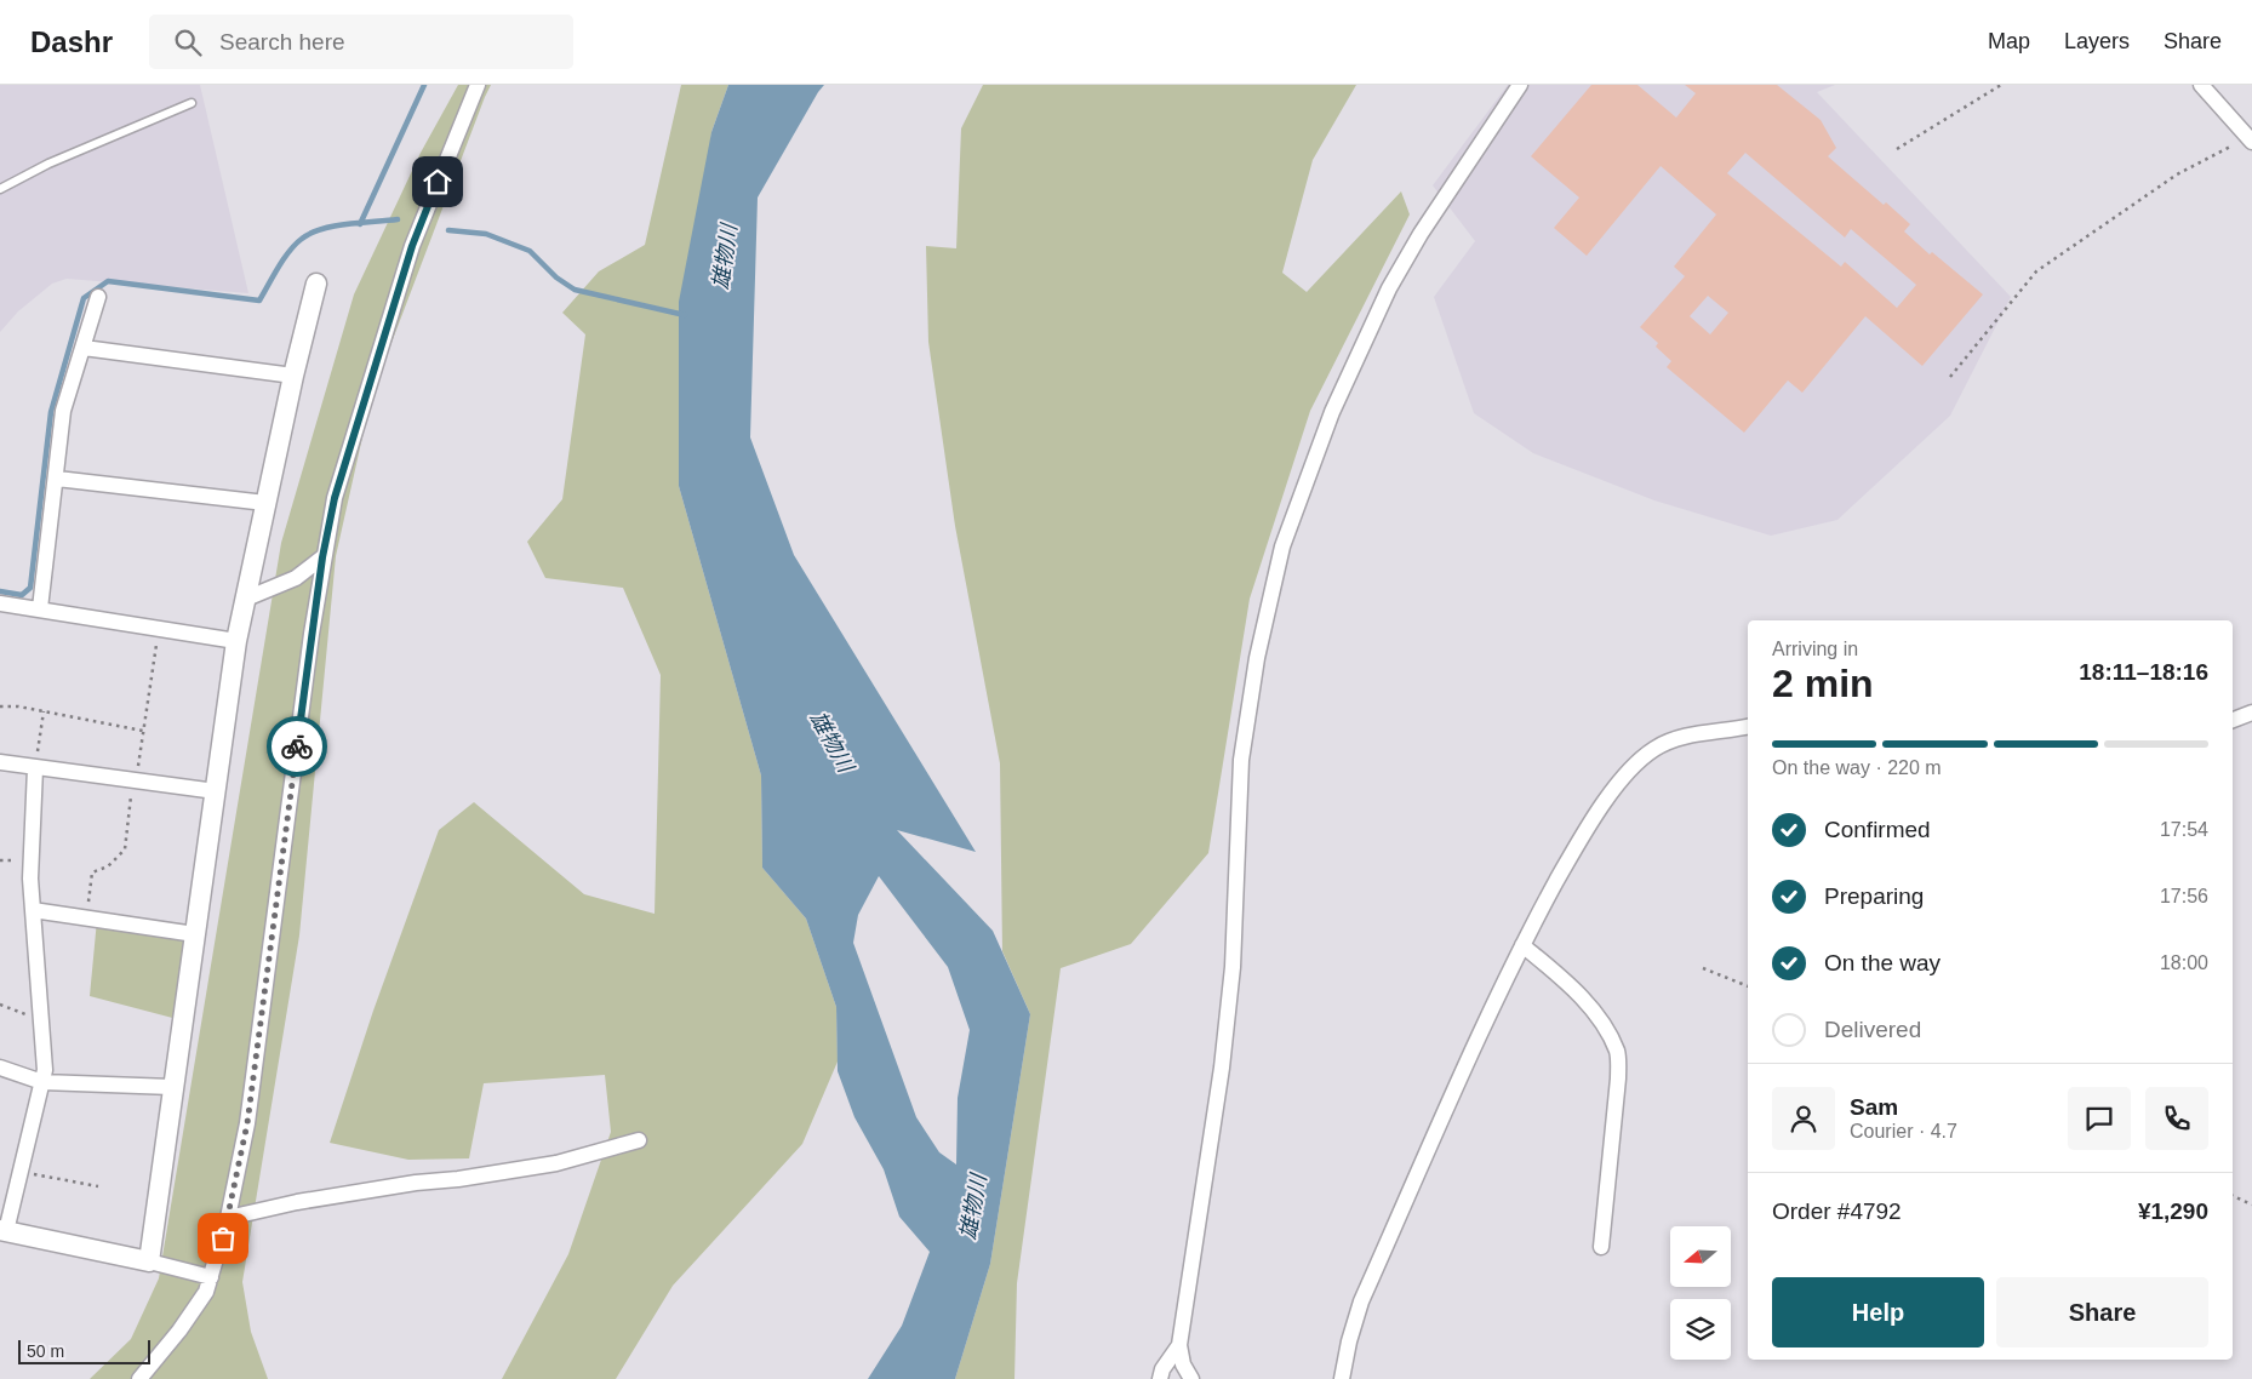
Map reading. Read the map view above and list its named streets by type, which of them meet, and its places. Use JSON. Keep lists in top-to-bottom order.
{
  "water": ["雄物川"],
  "scale_bar": "50 m",
  "north": "left",
  "page": {
    "header": "Dashr",
    "search": "Search here",
    "nav": ["Map", "Layers", "Share"],
    "heading": ["2 min", "Arriving in", "18:11–18:16"],
    "panel": [
      "Sam",
      "Courier · 4.7",
      "Order #4792",
      "¥1,290"
    ],
    "bar": "On the way · 220 m",
    "list": [
      ["Confirmed", "17:54"],
      ["Preparing", "17:56"],
      ["On the way", "18:00"],
      "Delivered"
    ],
    "buttons": ["Help", "Share"],
    "scale": "50 m"
  }
}
